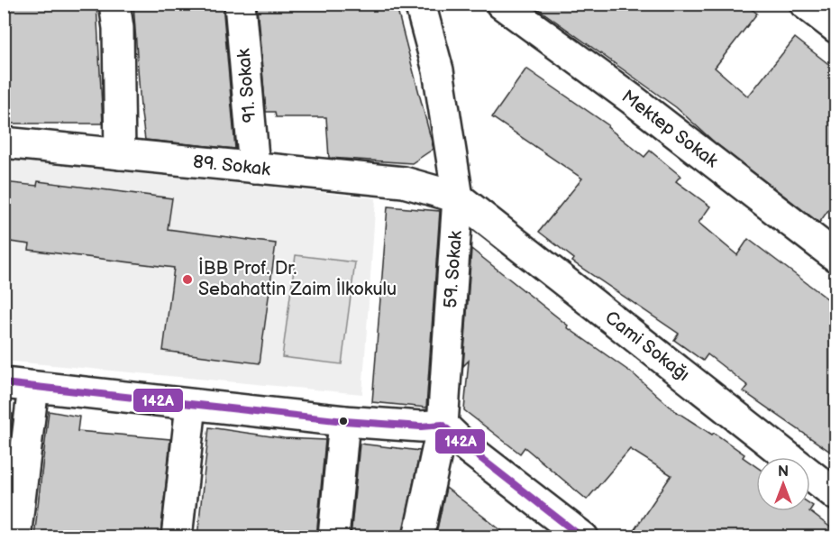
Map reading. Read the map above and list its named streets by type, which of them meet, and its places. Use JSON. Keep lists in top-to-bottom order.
{
  "streets": {
    "street": [
      "91. Sokak",
      "Mektep Sokak",
      "89. Sokak",
      "59. Sokak",
      "Cami Sokağı"
    ]
  },
  "crossings": [
    ["91. Sokak", "89. Sokak"],
    ["89. Sokak", "59. Sokak"],
    ["89. Sokak", "Cami Sokağı"],
    ["59. Sokak", "Cami Sokağı"]
  ],
  "places": ["İBB Prof. Dr. Sebahattin Zaim İlkokulu"],
  "lines": ["transit line 142A"],
  "north": "top"
}
